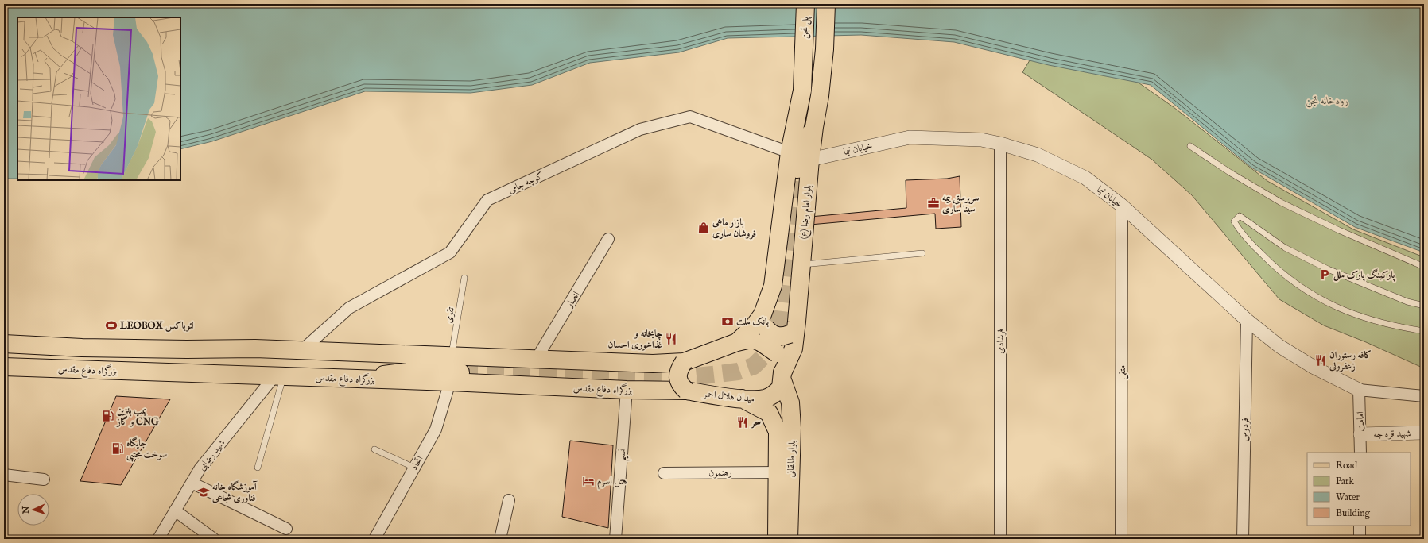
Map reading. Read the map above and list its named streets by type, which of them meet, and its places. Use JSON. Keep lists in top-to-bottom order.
{
  "streets": {
    "main road": [
      "پل تجن",
      "بلوار امام رضا (ع)",
      "بزرگراه دفاع مقدس",
      "میدان هلال احمر",
      "بلوار طالقانی"
    ],
    "street": [
      "خیابان نیما",
      "کوچه جامی",
      "انصار",
      "فرشادی",
      "متقی",
      "امامت",
      "فردوس",
      "شهید قره جه",
      "شهید رضایی",
      "نسیم",
      "اتحاد",
      "رهنمون"
    ],
    "lane": ["تقوی"]
  },
  "crossings": [
    ["پل تجن", "کوچه جامی"],
    ["خیابان نیما", "بلوار امام رضا (ع)"],
    ["خیابان نیما", "فرشادی"],
    ["خیابان نیما", "متقی"],
    ["خیابان نیما", "امامت"],
    ["خیابان نیما", "فردوس"],
    ["بلوار امام رضا (ع)", "میدان هلال احمر"],
    ["بلوار امام رضا (ع)", "بلوار طالقانی"],
    ["بزرگراه دفاع مقدس", "میدان هلال احمر"],
    ["بزرگراه دفاع مقدس", "شهید رضایی"],
    ["بزرگراه دفاع مقدس", "نسیم"],
    ["بزرگراه دفاع مقدس", "اتحاد"],
    ["میدان هلال احمر", "بلوار طالقانی"],
    ["امامت", "شهید قره جه"],
    ["بلوار طالقانی", "رهنمون"]
  ],
  "water": ["رودخانه تجن"],
  "places": {
    "office": ["سرپرستی بیمه سینا ساری"],
    "shop": ["بازار ماهی فروشان ساری"],
    "parking": ["پارکینگ پارک ملل"],
    "bank": ["بانک ملت"],
    "sports": ["LEOBOX لئوباکس"],
    "restaurant": ["چایخانه و غذاخوری احسان", "کافه رستوران زعفرونی", "سحر"],
    "fuel station": ["پمپ بنزین و گاز CNG", "جایگاه سوخت مجتبی"],
    "hotel": ["هتل اسرم"],
    "school or university": ["آموزشگاه خانه فناوری شجاعی"]
  },
  "legend": [
    "Road",
    "Park",
    "Water",
    "Building"
  ],
  "north": "left"
}
